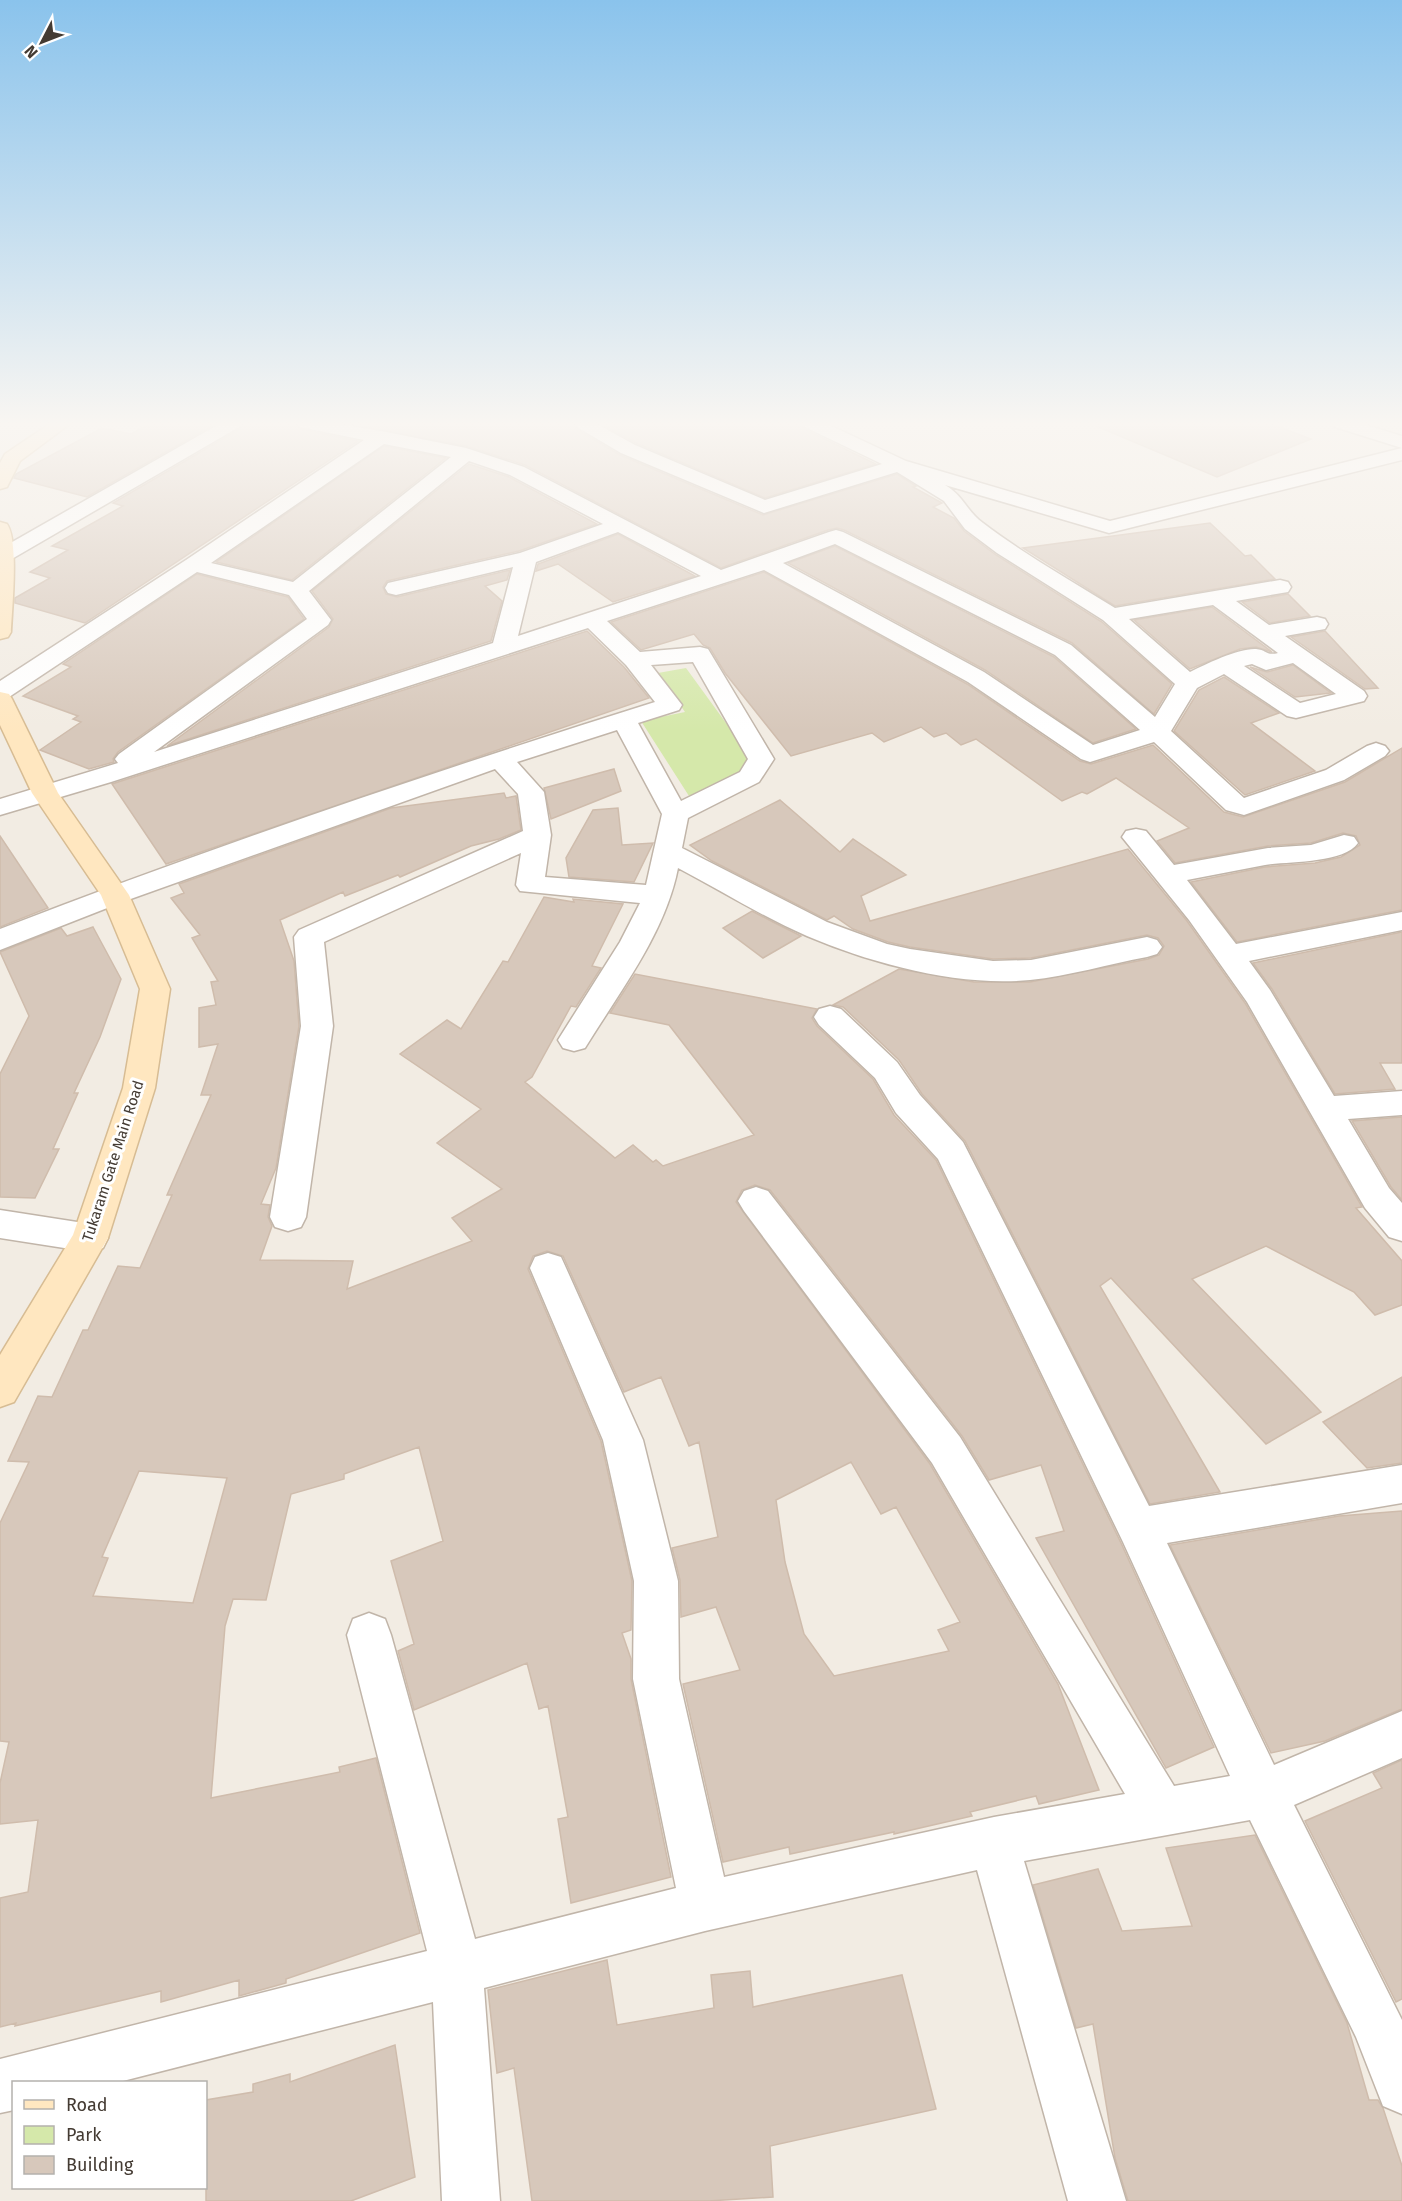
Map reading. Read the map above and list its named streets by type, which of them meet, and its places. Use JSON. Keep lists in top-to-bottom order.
{
  "streets": {
    "street": ["Tukaram Gate Main Road"]
  },
  "legend": ["Road", "Park", "Building"],
  "north": "bottom left"
}
